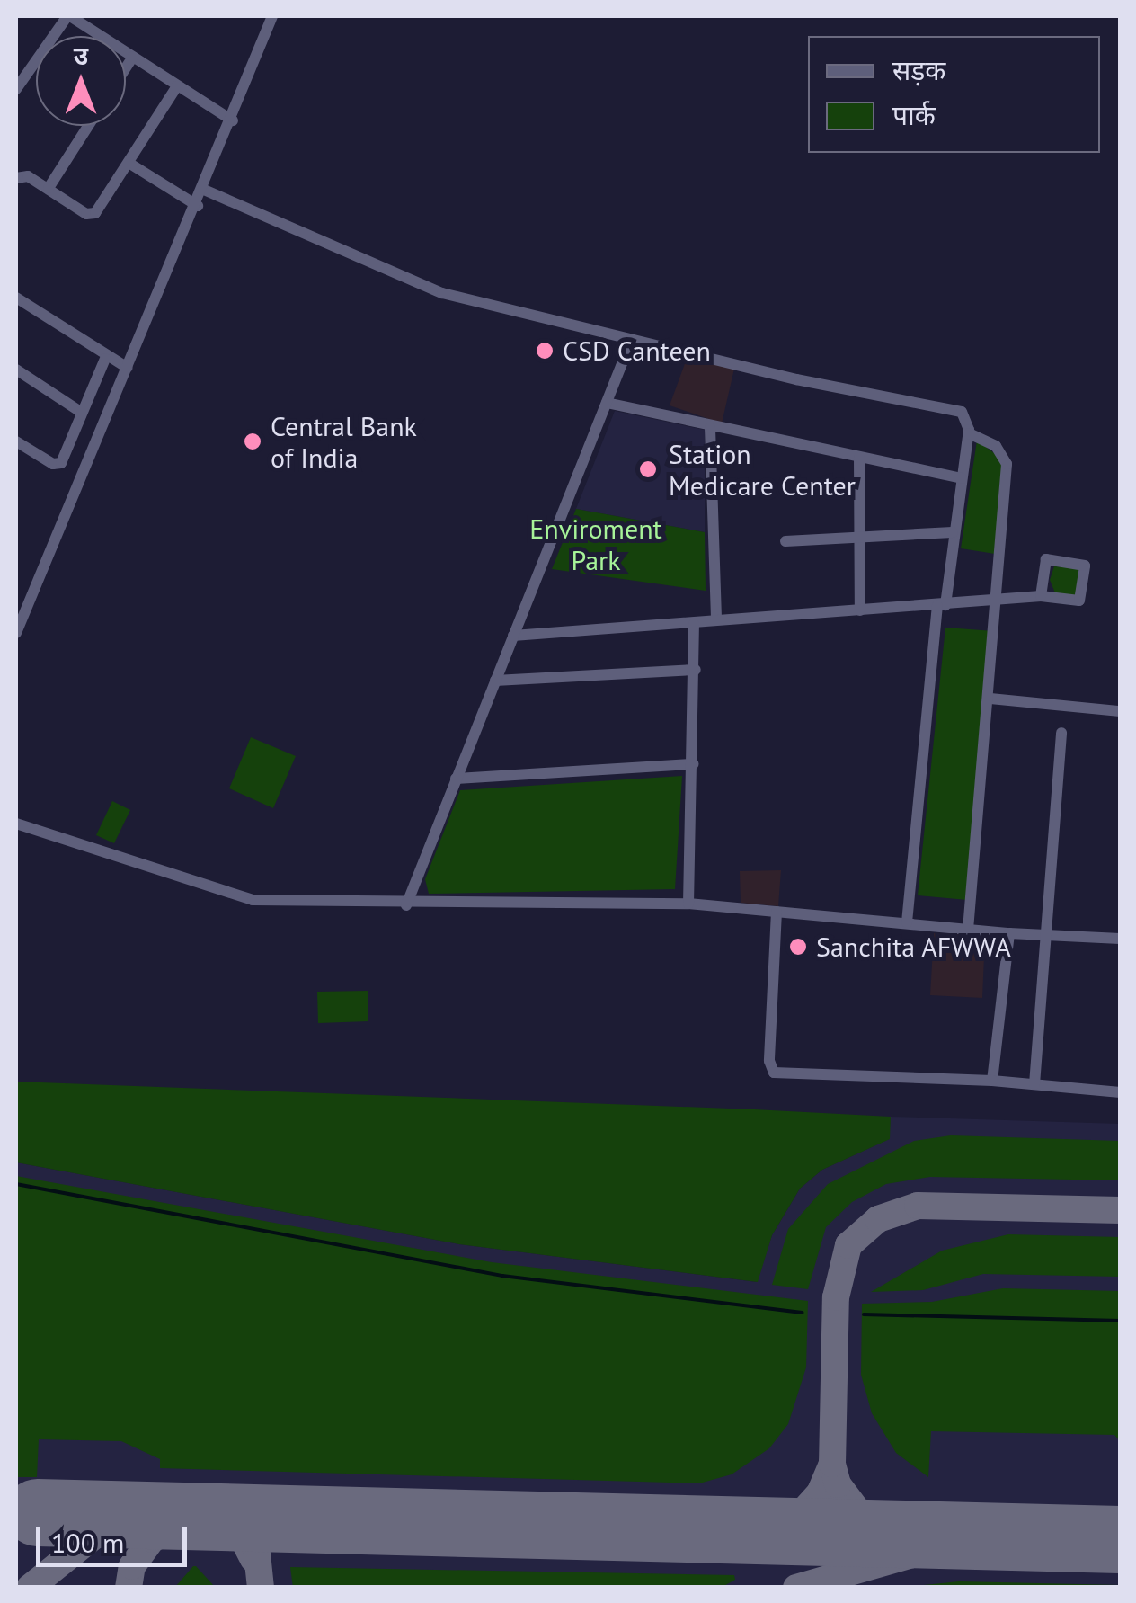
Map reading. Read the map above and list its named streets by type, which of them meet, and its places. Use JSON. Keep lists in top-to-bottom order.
{
  "parks": ["Enviroment Park"],
  "places": [
    "CSD Canteen",
    "Central Bank of India",
    "Station Medicare Center",
    "Sanchita AFWWA"
  ],
  "legend": ["सड़क", "पार्क"],
  "scale_bar": "100 m",
  "north": "top"
}
